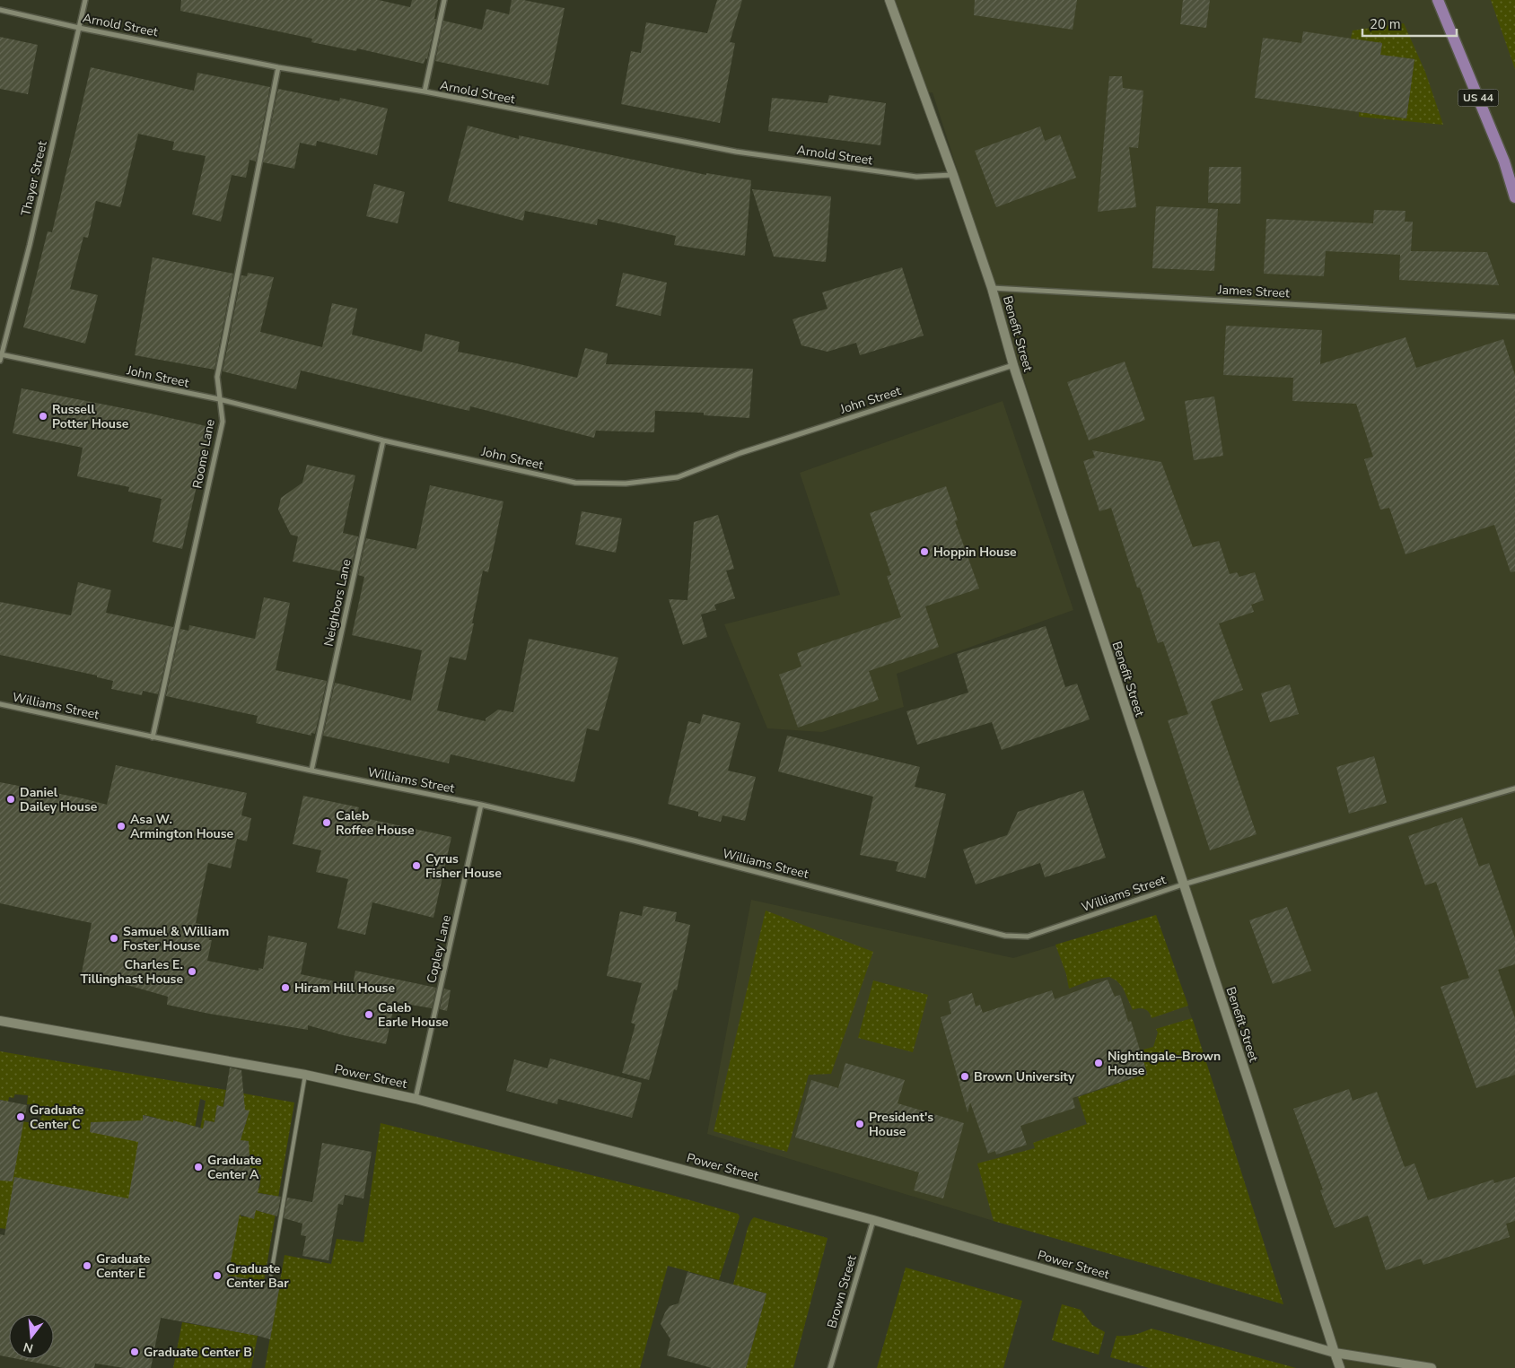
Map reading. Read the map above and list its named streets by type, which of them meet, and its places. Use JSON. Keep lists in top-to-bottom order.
{
  "streets": {
    "main road": ["US 44"],
    "street": [
      "Arnold Street",
      "Thayer Street",
      "James Street",
      "Benefit Street",
      "John Street",
      "Roome Lane",
      "Neighbors Lane",
      "Williams Street",
      "Copley Lane",
      "Power Street",
      "Brown Street"
    ]
  },
  "crossings": [
    ["Arnold Street", "Thayer Street"],
    ["Arnold Street", "Benefit Street"],
    ["Arnold Street", "Roome Lane"],
    ["Thayer Street", "John Street"],
    ["James Street", "Benefit Street"],
    ["Benefit Street", "John Street"],
    ["Benefit Street", "Williams Street"],
    ["Benefit Street", "Power Street"],
    ["John Street", "Roome Lane"],
    ["John Street", "Neighbors Lane"],
    ["Roome Lane", "Williams Street"],
    ["Neighbors Lane", "Williams Street"],
    ["Williams Street", "Copley Lane"],
    ["Copley Lane", "Power Street"],
    ["Power Street", "Brown Street"]
  ],
  "places": [
    "Russell Potter House",
    "Hoppin House",
    "Daniel Dailey House",
    "Caleb Roffee House",
    "Asa W. Armington House",
    "Cyrus Fisher House",
    "Samuel & William Foster House",
    "Charles E. Tillinghast House",
    "Hiram Hill House",
    "Caleb Earle House",
    "Nightingale–Brown House",
    "Brown University",
    "Graduate Center C",
    "President's House",
    "Graduate Center A",
    "Graduate Center E",
    "Graduate Center Bar",
    "Graduate Center B"
  ],
  "scale_bar": "20 m",
  "north": "bottom"
}
